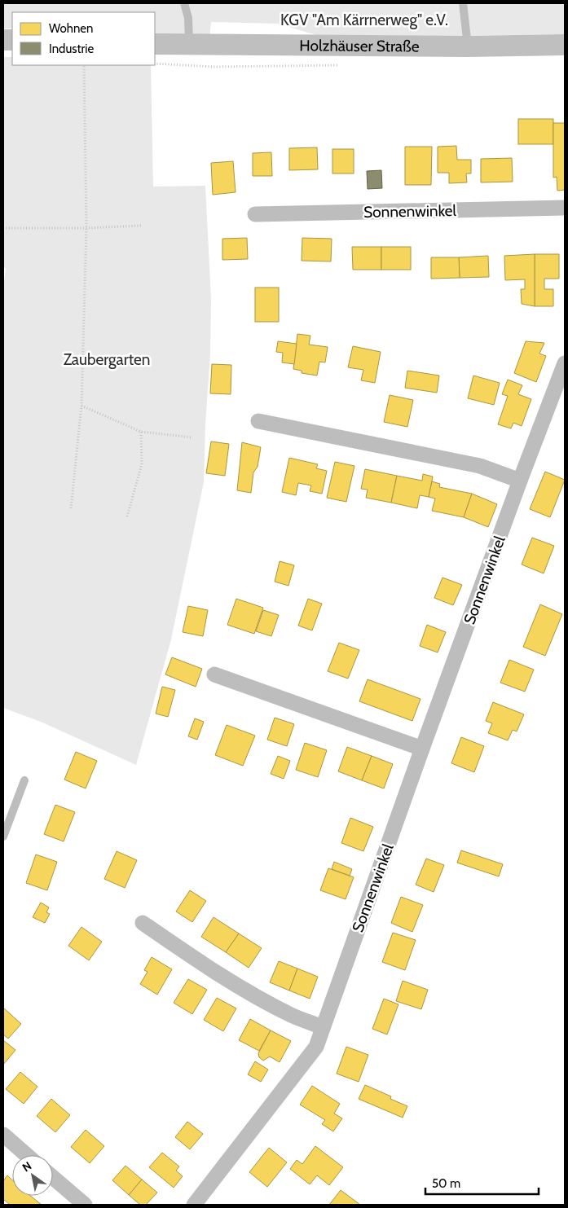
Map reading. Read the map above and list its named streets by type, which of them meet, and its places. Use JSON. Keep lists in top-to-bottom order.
{
  "streets": {
    "main road": ["Holzhäuser Straße"],
    "street": ["Sonnenwinkel"]
  },
  "parks": ["KGV \"Am Kärrnerweg\" e.V.", "Zaubergarten"],
  "legend": ["Wohnen", "Industrie"],
  "scale_bar": "50 m",
  "north": "top left"
}
